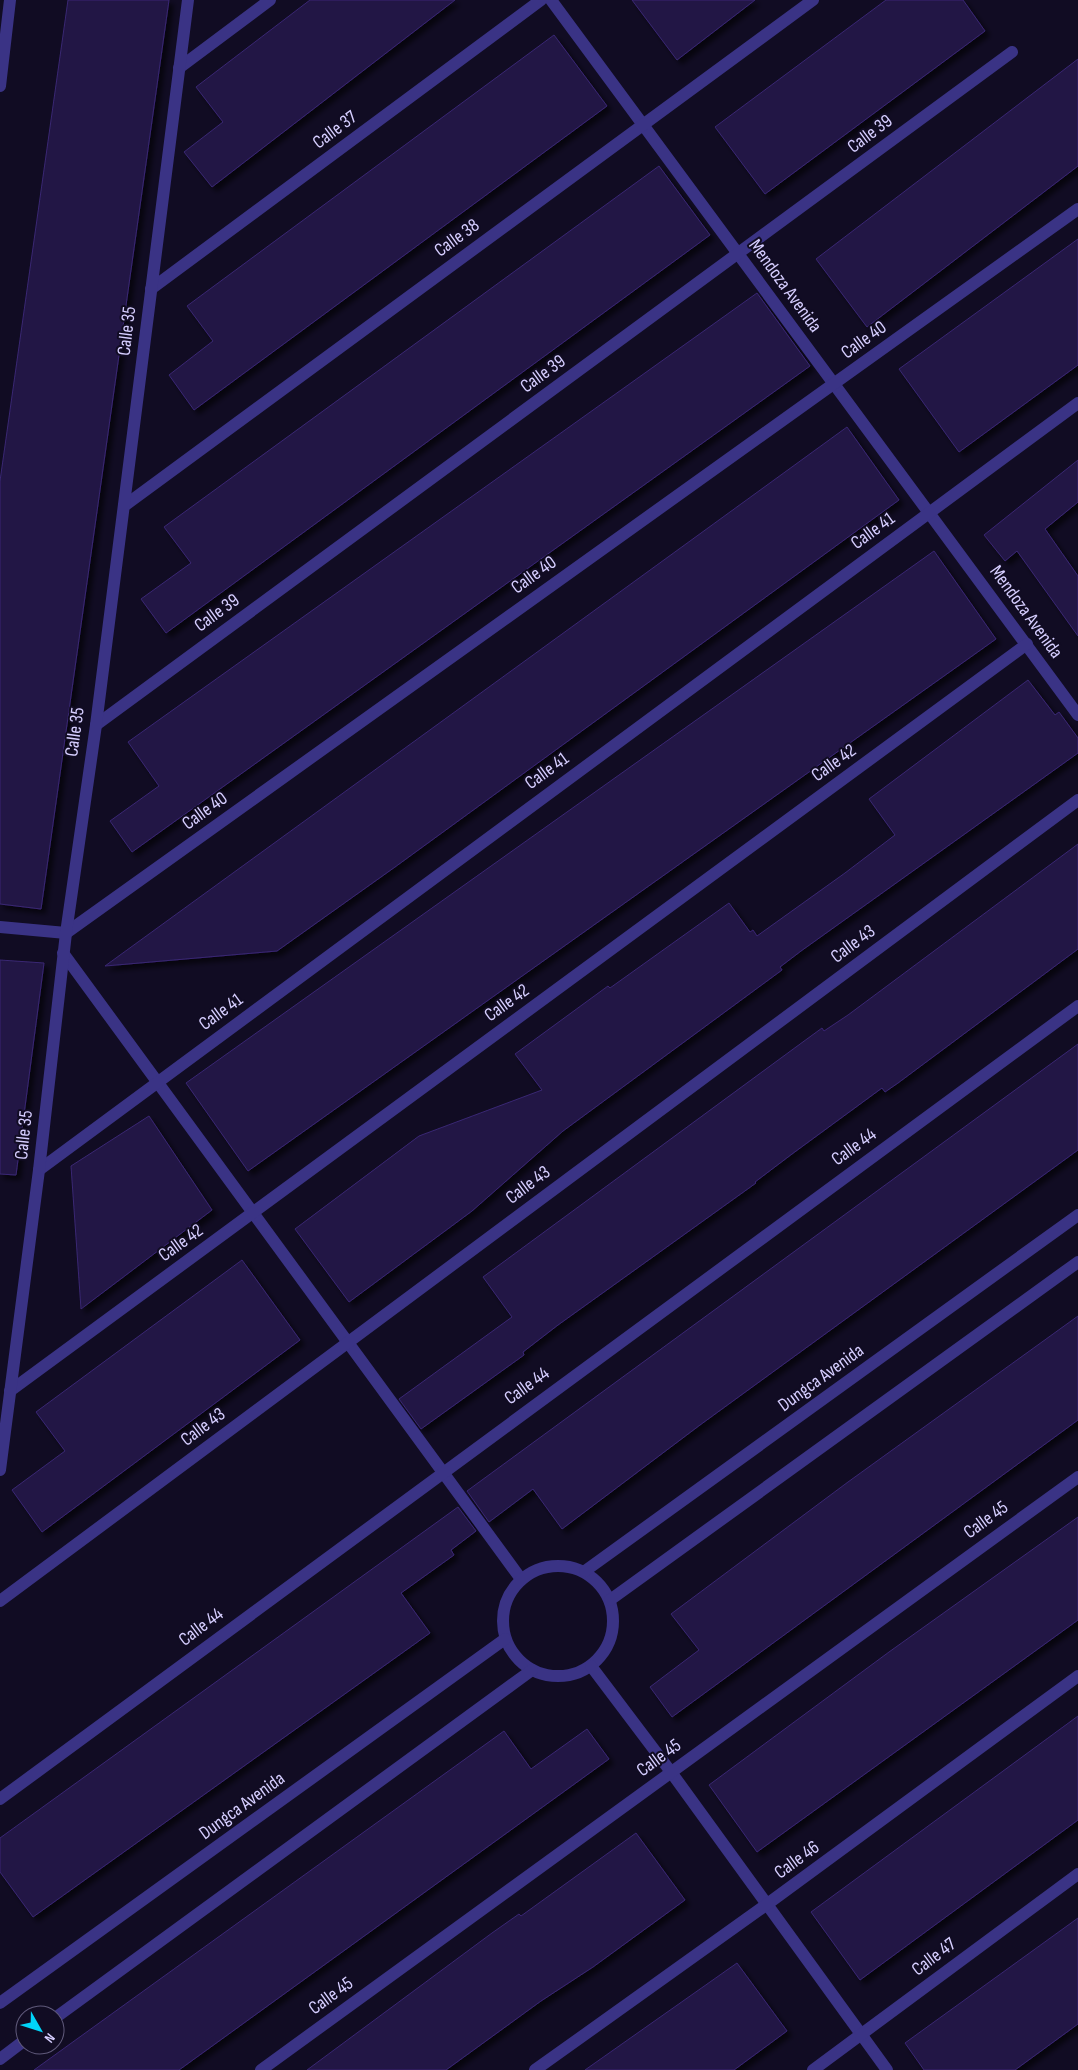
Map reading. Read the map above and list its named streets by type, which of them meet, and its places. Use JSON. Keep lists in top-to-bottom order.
{
  "streets": {
    "street": [
      "Calle 37",
      "Calle 39",
      "Calle 38",
      "Mendoza Avenida",
      "Calle 35",
      "Calle 40",
      "Calle 41",
      "Calle 42",
      "Calle 43",
      "Calle 44",
      "Dungca Avenida",
      "Calle 45",
      "Calle 46",
      "Calle 47"
    ]
  },
  "crossings": [
    ["Calle 37", "Calle 35"],
    ["Calle 39", "Mendoza Avenida"],
    ["Calle 39", "Calle 35"],
    ["Calle 38", "Mendoza Avenida"],
    ["Calle 38", "Calle 35"],
    ["Mendoza Avenida", "Calle 40"],
    ["Mendoza Avenida", "Calle 41"],
    ["Mendoza Avenida", "Calle 42"],
    ["Calle 35", "Calle 40"],
    ["Calle 35", "Calle 41"],
    ["Calle 35", "Calle 42"]
  ],
  "north": "bottom right"
}
